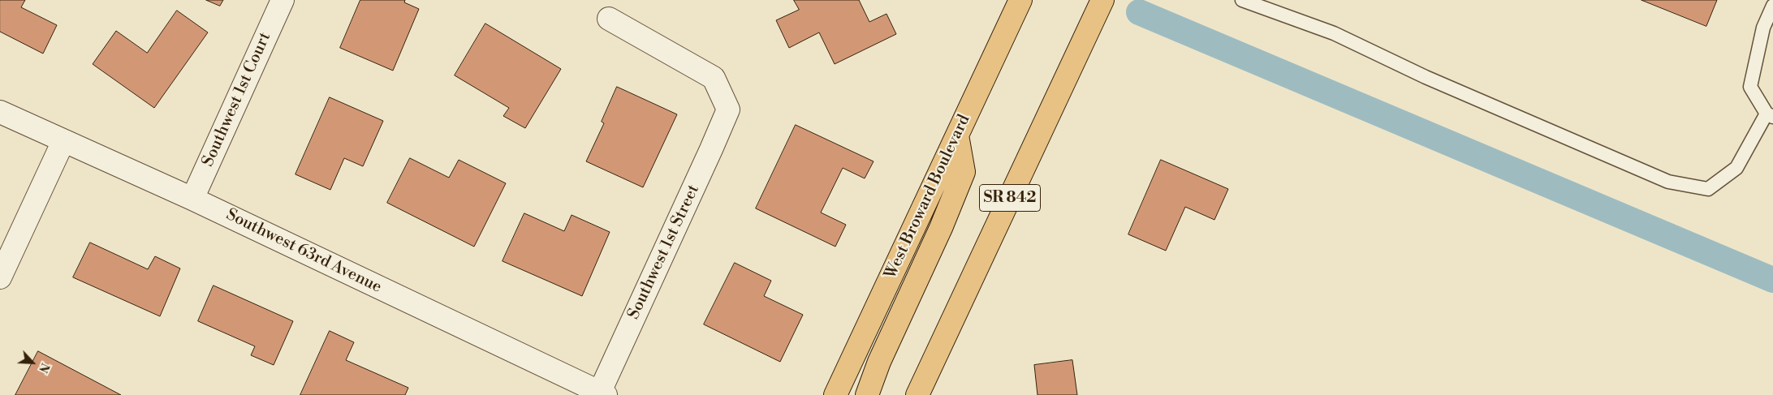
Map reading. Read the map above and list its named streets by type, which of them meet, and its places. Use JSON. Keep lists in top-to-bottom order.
{
  "streets": {
    "main road": ["West Broward Boulevard", "SR 842"],
    "street": ["Southwest 1st Court", "Southwest 63rd Avenue", "Southwest 1st Street"]
  },
  "crossings": [
    ["Southwest 1st Court", "Southwest 63rd Avenue"],
    ["Southwest 63rd Avenue", "Southwest 1st Street"]
  ],
  "north": "bottom right"
}
